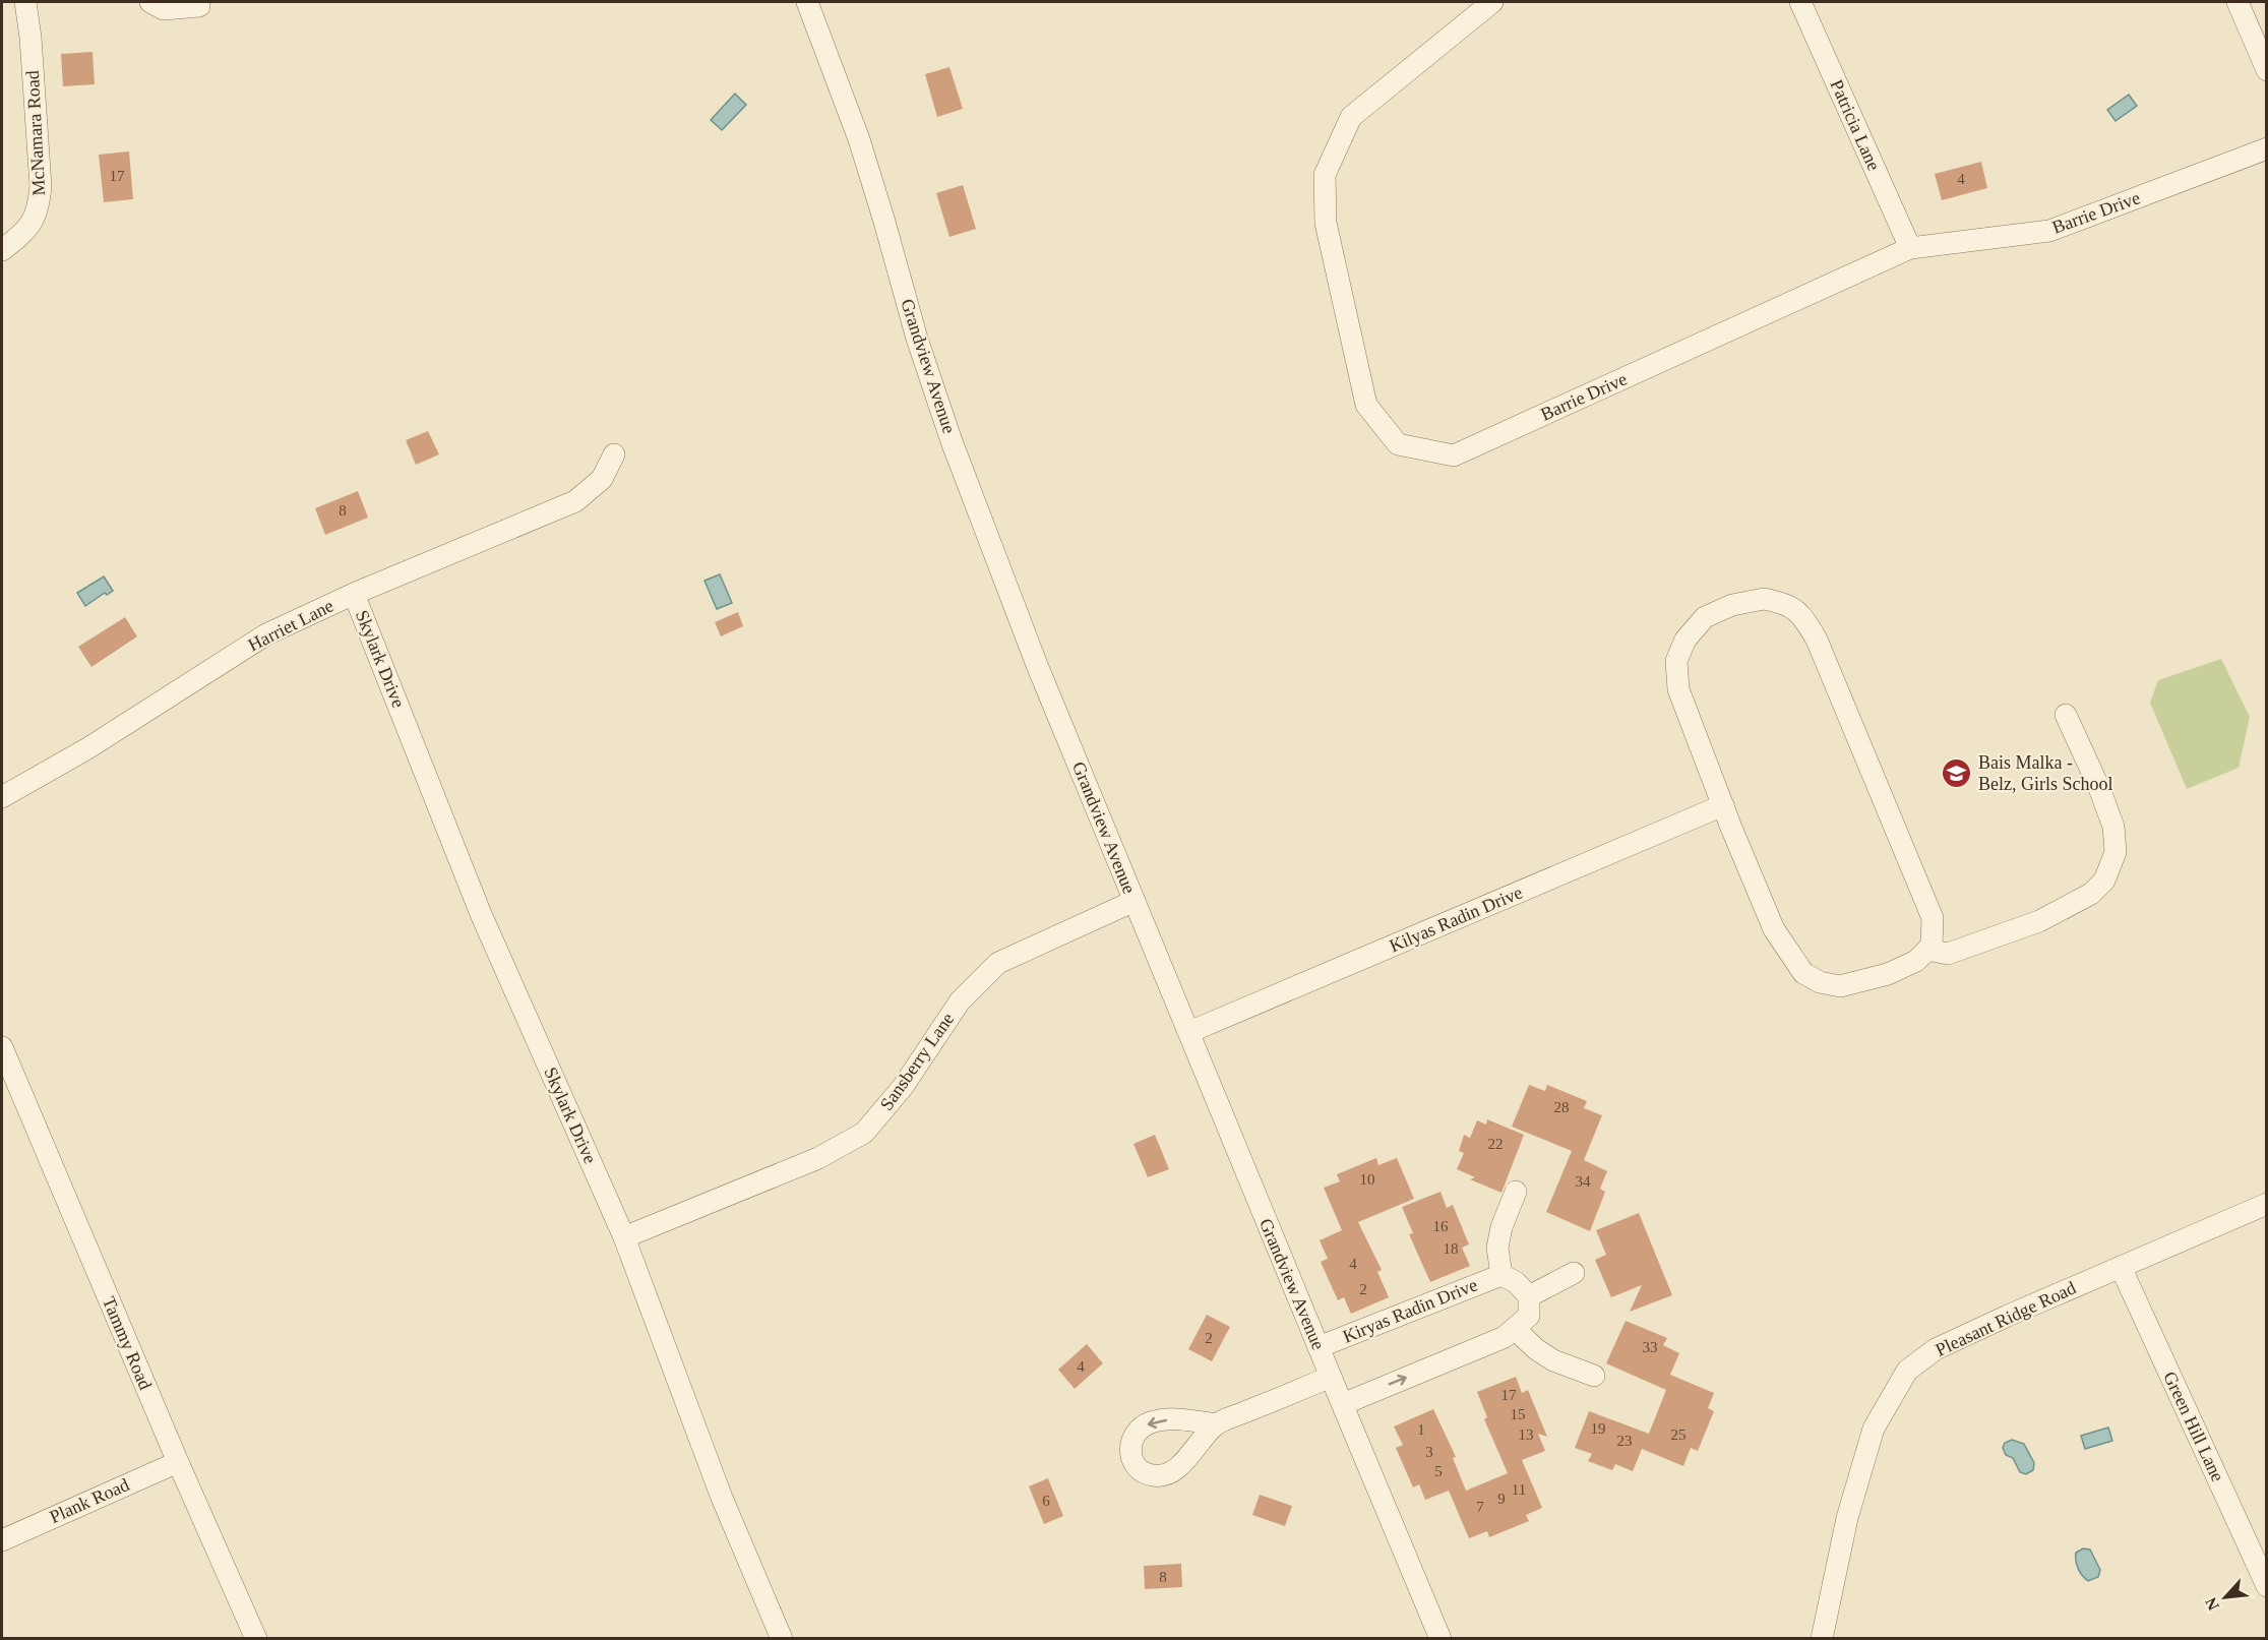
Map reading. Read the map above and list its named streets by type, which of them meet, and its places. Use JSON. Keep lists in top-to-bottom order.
{
  "streets": {
    "street": [
      "Patricia Lane",
      "McNamara Road",
      "Barrie Drive",
      "Grandview Avenue",
      "Harriet Lane",
      "Skylark Drive",
      "Kilyas Radin Drive",
      "Sansberry Lane",
      "Kiryas Radin Drive",
      "Pleasant Ridge Road",
      "Tammy Road",
      "Green Hill Lane",
      "Plank Road"
    ]
  },
  "crossings": [
    ["Patricia Lane", "Barrie Drive"],
    ["Grandview Avenue", "Kilyas Radin Drive"],
    ["Grandview Avenue", "Sansberry Lane"],
    ["Grandview Avenue", "Kiryas Radin Drive"],
    ["Harriet Lane", "Skylark Drive"],
    ["Skylark Drive", "Sansberry Lane"],
    ["Pleasant Ridge Road", "Green Hill Lane"],
    ["Tammy Road", "Plank Road"]
  ],
  "places": {
    "school or university": ["Bais Malka - Belz, Girls School"]
  },
  "house_numbers": [
    "17",
    "4",
    "8",
    "28",
    "22",
    "10",
    "34",
    "16",
    "18",
    "4",
    "2",
    "2",
    "33",
    "4",
    "17",
    "15",
    "19",
    "1",
    "13",
    "25",
    "23",
    "3",
    "5",
    "11",
    "9",
    "6",
    "7",
    "8"
  ],
  "north": "bottom left"
}
